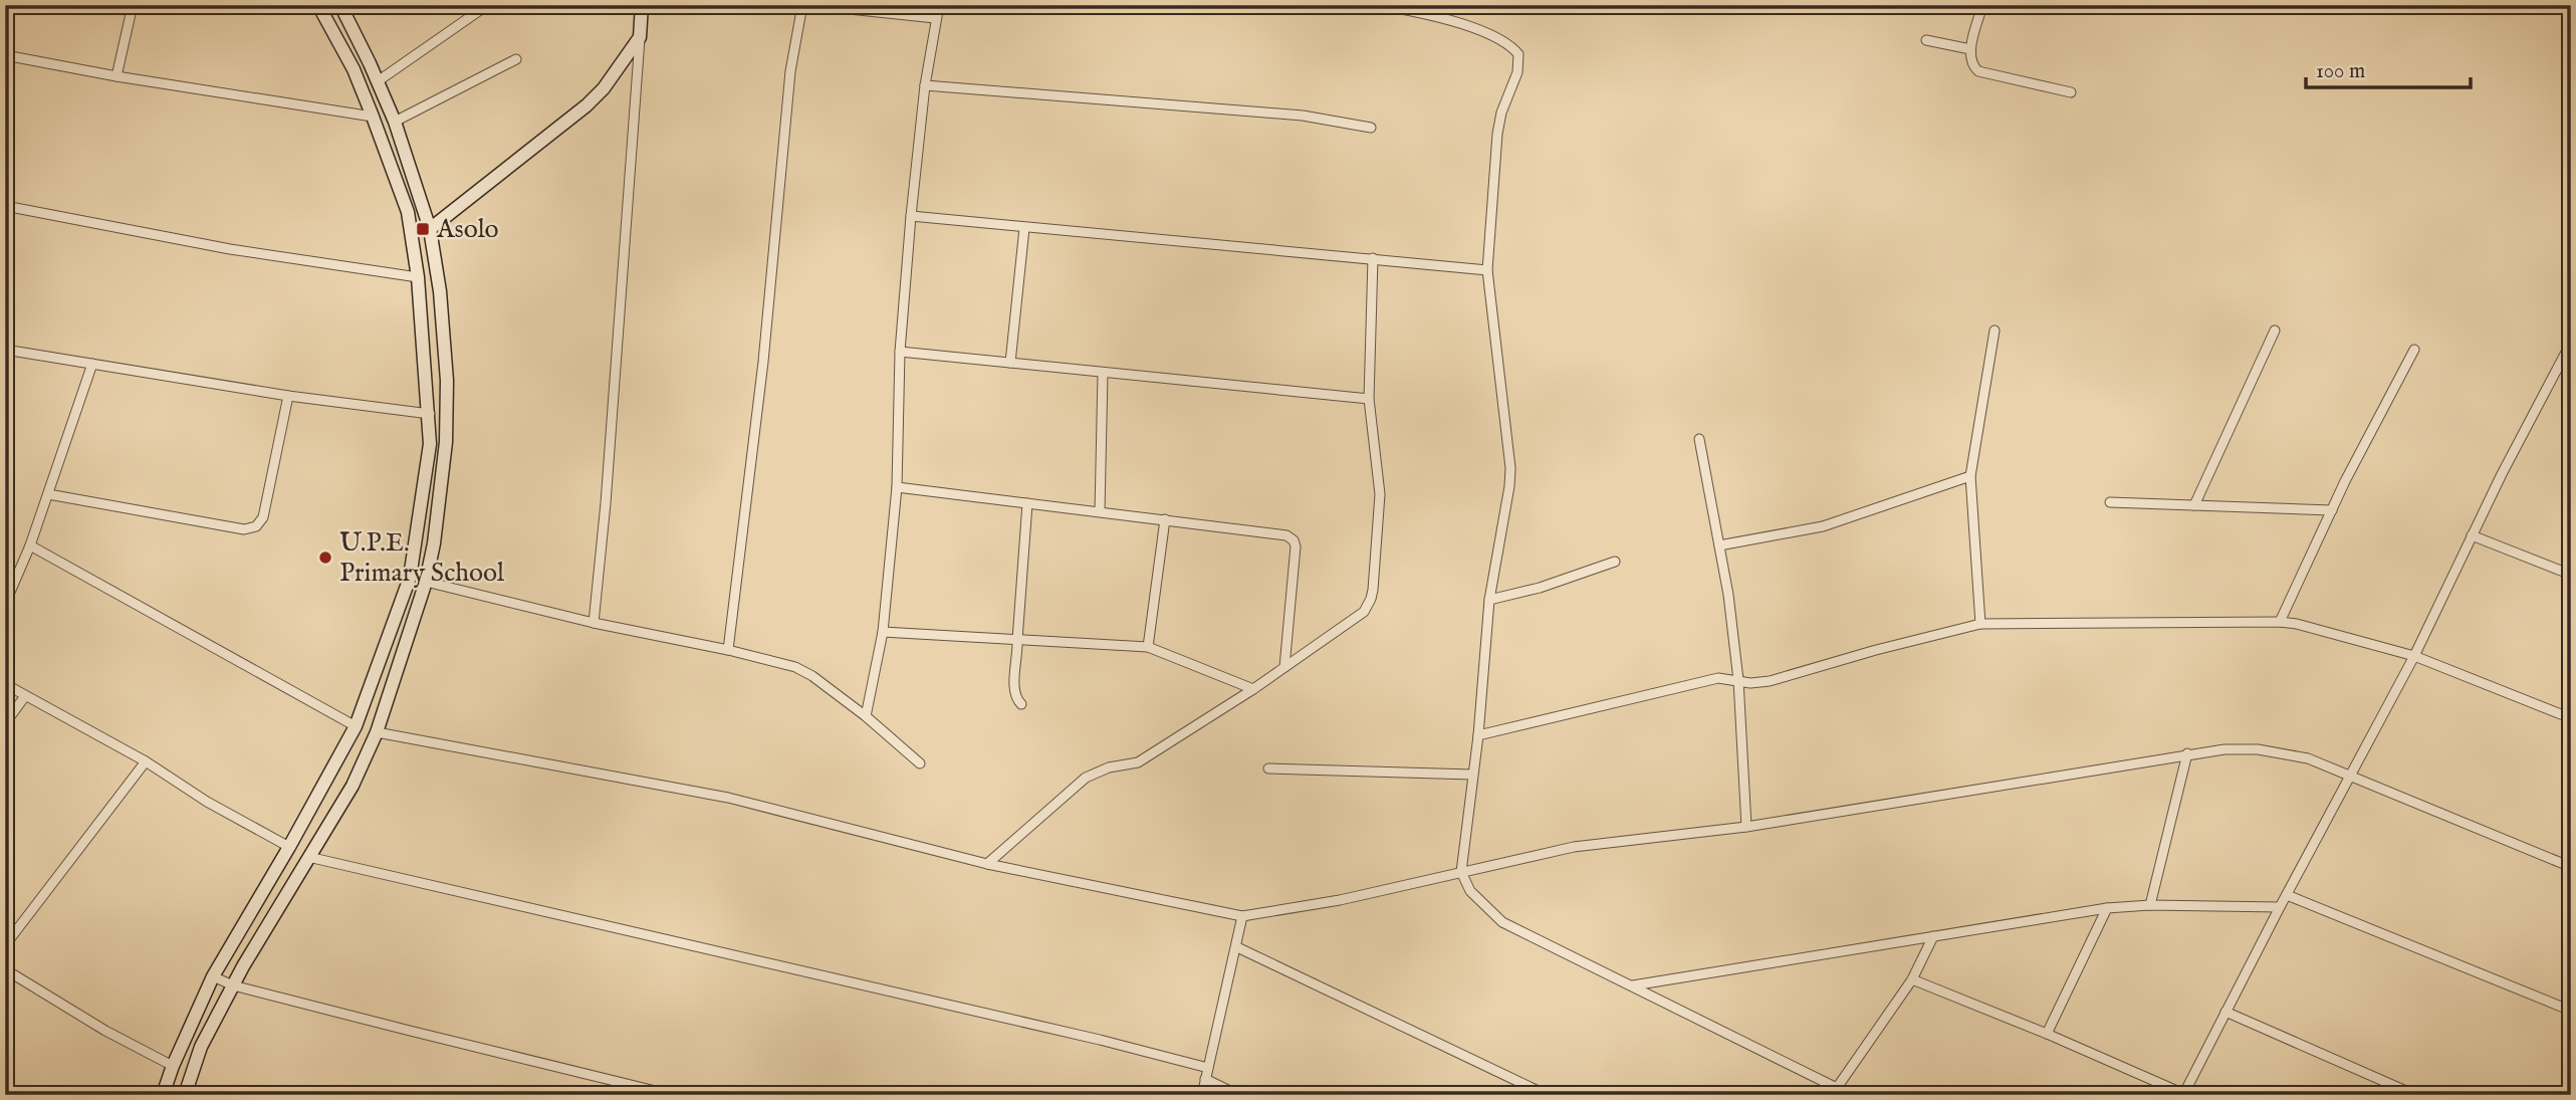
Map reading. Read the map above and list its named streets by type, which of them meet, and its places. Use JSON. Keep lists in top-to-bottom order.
{
  "places": {
    "transit": ["Asolo"],
    "other": ["U.P.E. Primary School"]
  },
  "scale_bar": "100 m"
}
